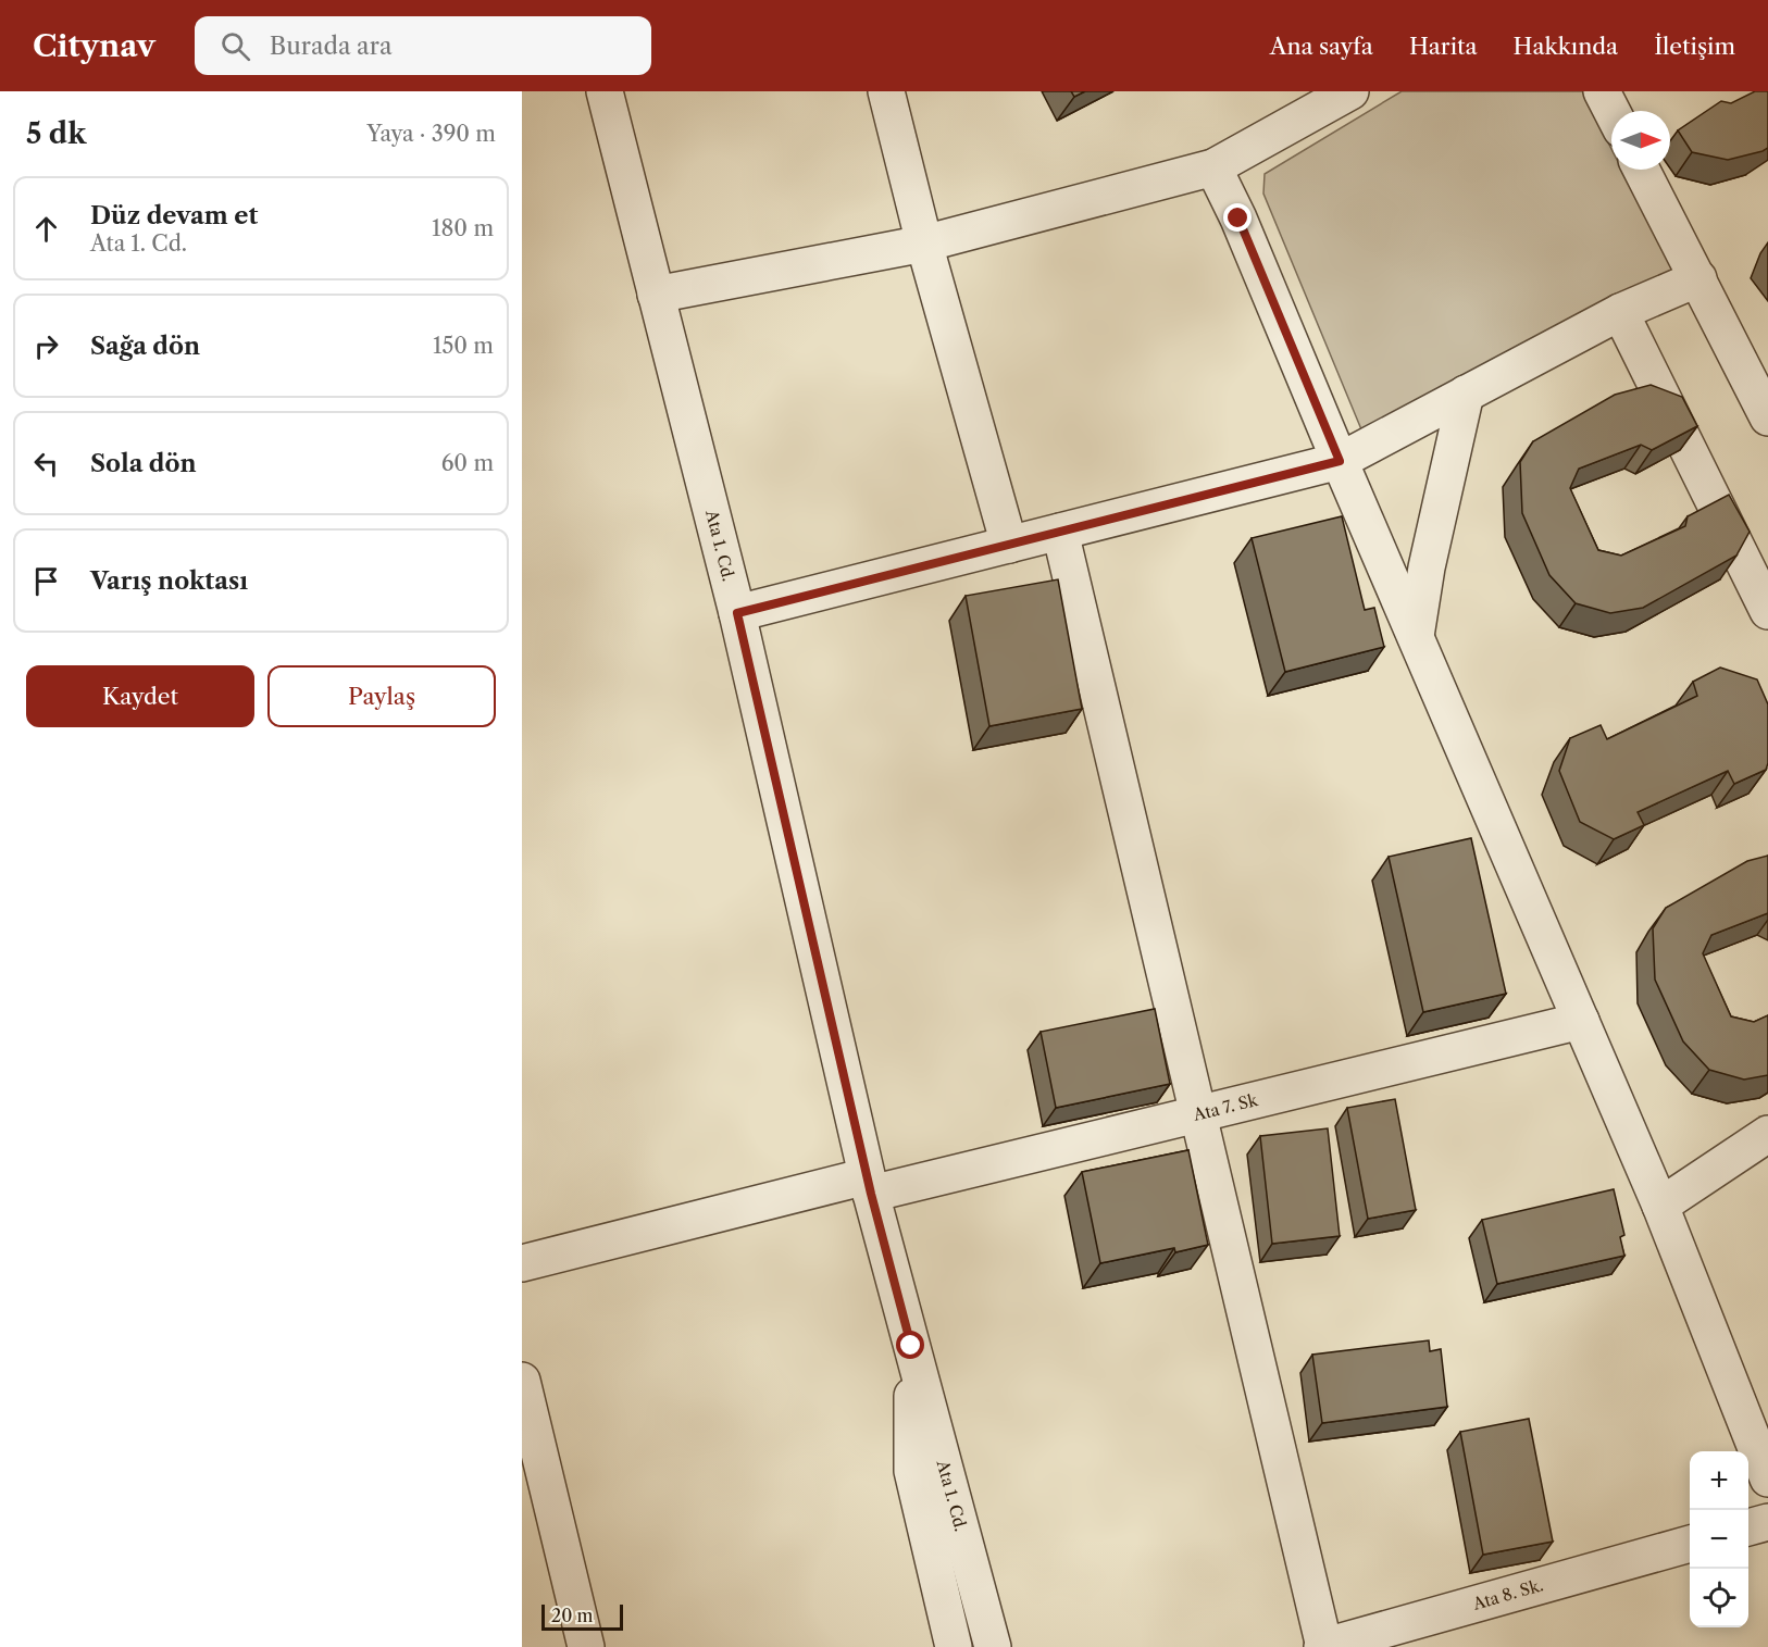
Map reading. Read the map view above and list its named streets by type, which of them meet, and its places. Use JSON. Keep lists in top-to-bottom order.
{
  "streets": {
    "street": ["Ata 1. Cd.", "Ata 7. Sk", "Ata 8. Sk."]
  },
  "crossings": [
    ["Ata 1. Cd.", "Ata 7. Sk"]
  ],
  "scale_bar": "20 m",
  "north": "right",
  "page": {
    "header": "Citynav",
    "search": "Burada ara",
    "nav": [
      "Ana sayfa",
      "Harita",
      "Hakkında",
      "İletişim"
    ],
    "heading": ["5 dk", "Yaya · 390 m"],
    "list": [
      ["Düz devam et", "Ata 1. Cd.", "180 m"],
      ["Sağa dön", "150 m"],
      ["Sola dön", "60 m"],
      "Varış noktası"
    ],
    "buttons": ["Kaydet", "Paylaş"],
    "map_buttons": ["+", "−"],
    "scale": "20 m"
  }
}
